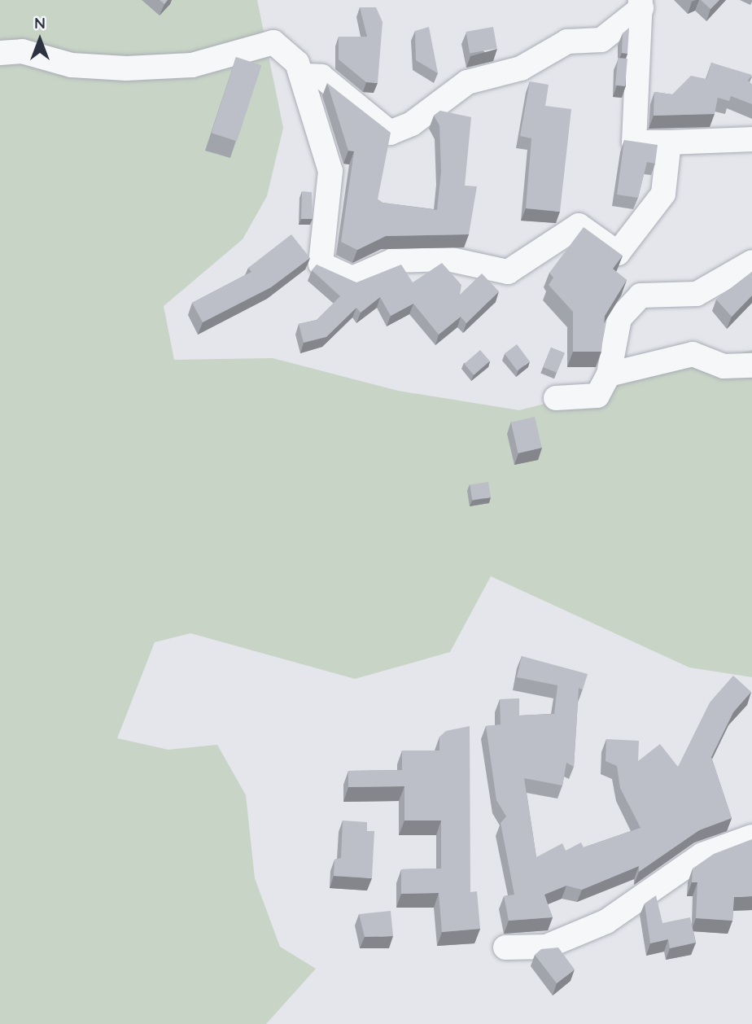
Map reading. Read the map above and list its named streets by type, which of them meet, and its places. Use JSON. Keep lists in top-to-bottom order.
{
  "north": "top"
}
